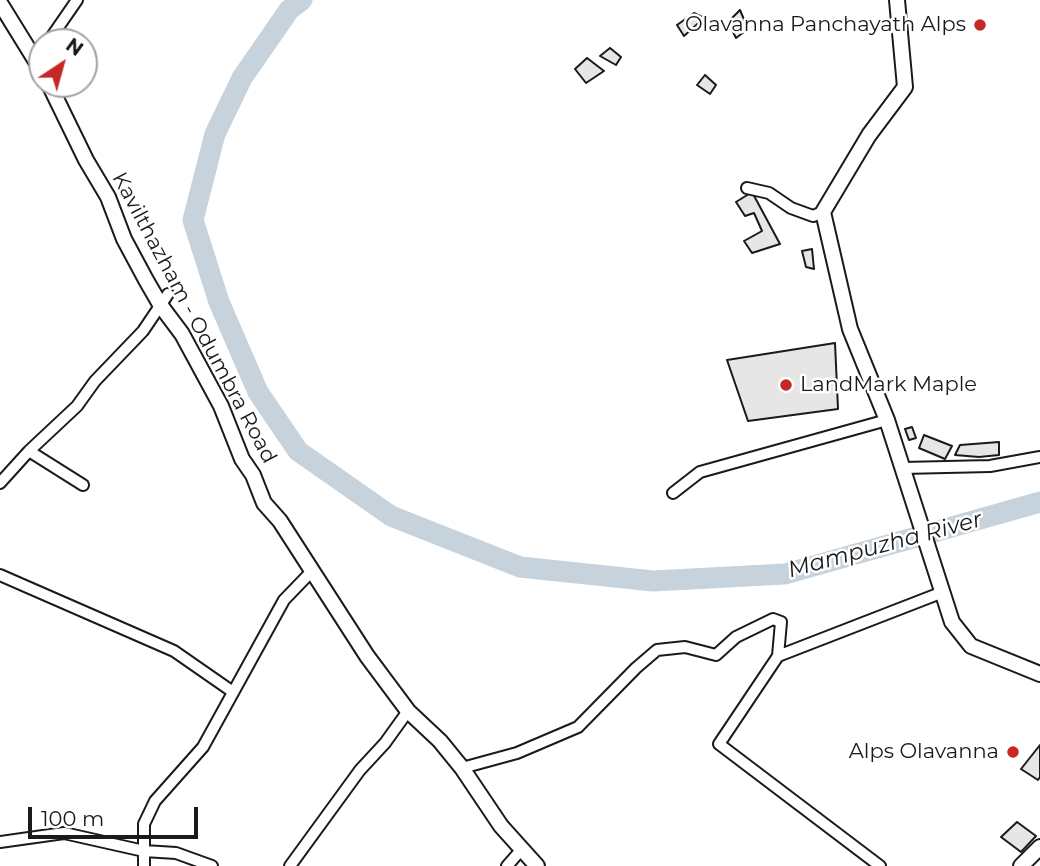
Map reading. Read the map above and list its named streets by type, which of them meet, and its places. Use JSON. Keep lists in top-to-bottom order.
{
  "streets": {
    "main road": ["Kavilthazham - Odumbra Road"]
  },
  "water": ["Mampuzha River"],
  "places": ["Olavanna Panchayath Alps", "LandMark Maple", "Alps Olavanna"],
  "scale_bar": "100 m",
  "north": "top right"
}
